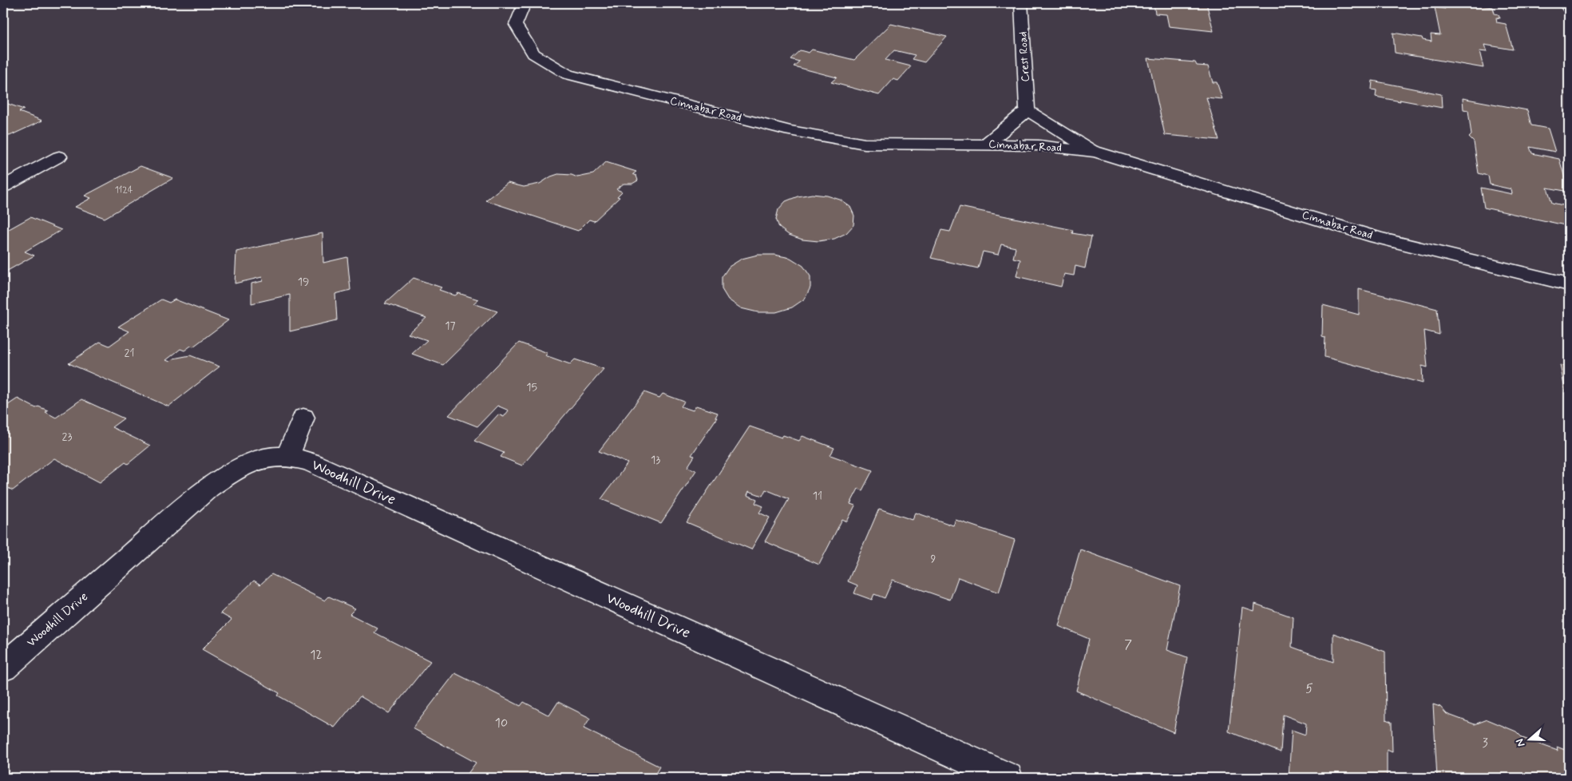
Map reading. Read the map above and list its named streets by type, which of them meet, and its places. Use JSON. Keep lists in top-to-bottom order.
{
  "streets": {
    "street": ["Crest Road", "Cinnabar Road", "Woodhill Drive"]
  },
  "house_numbers": [
    "1124",
    "19",
    "17",
    "21",
    "15",
    "23",
    "13",
    "11",
    "9",
    "7",
    "12",
    "5",
    "10",
    "3"
  ],
  "north": "left"
}
